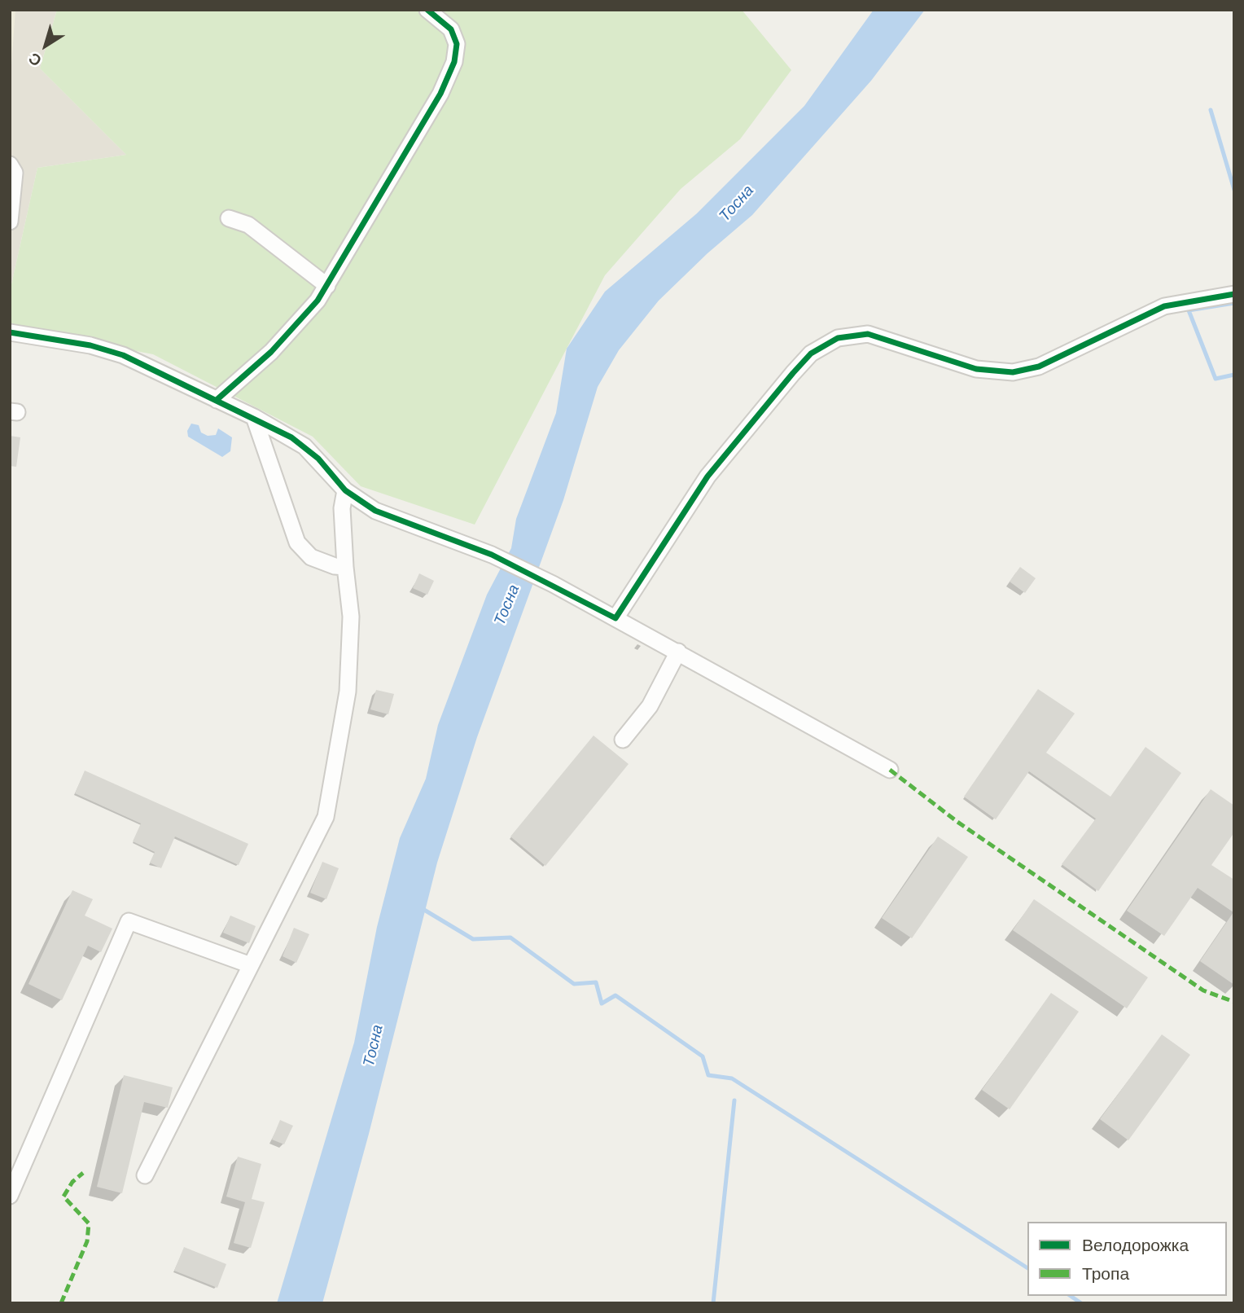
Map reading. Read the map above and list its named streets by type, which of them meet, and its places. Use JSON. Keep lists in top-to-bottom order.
{
  "water": ["Тосна"],
  "legend": ["Велодорожка", "Тропа"],
  "north": "bottom left"
}
